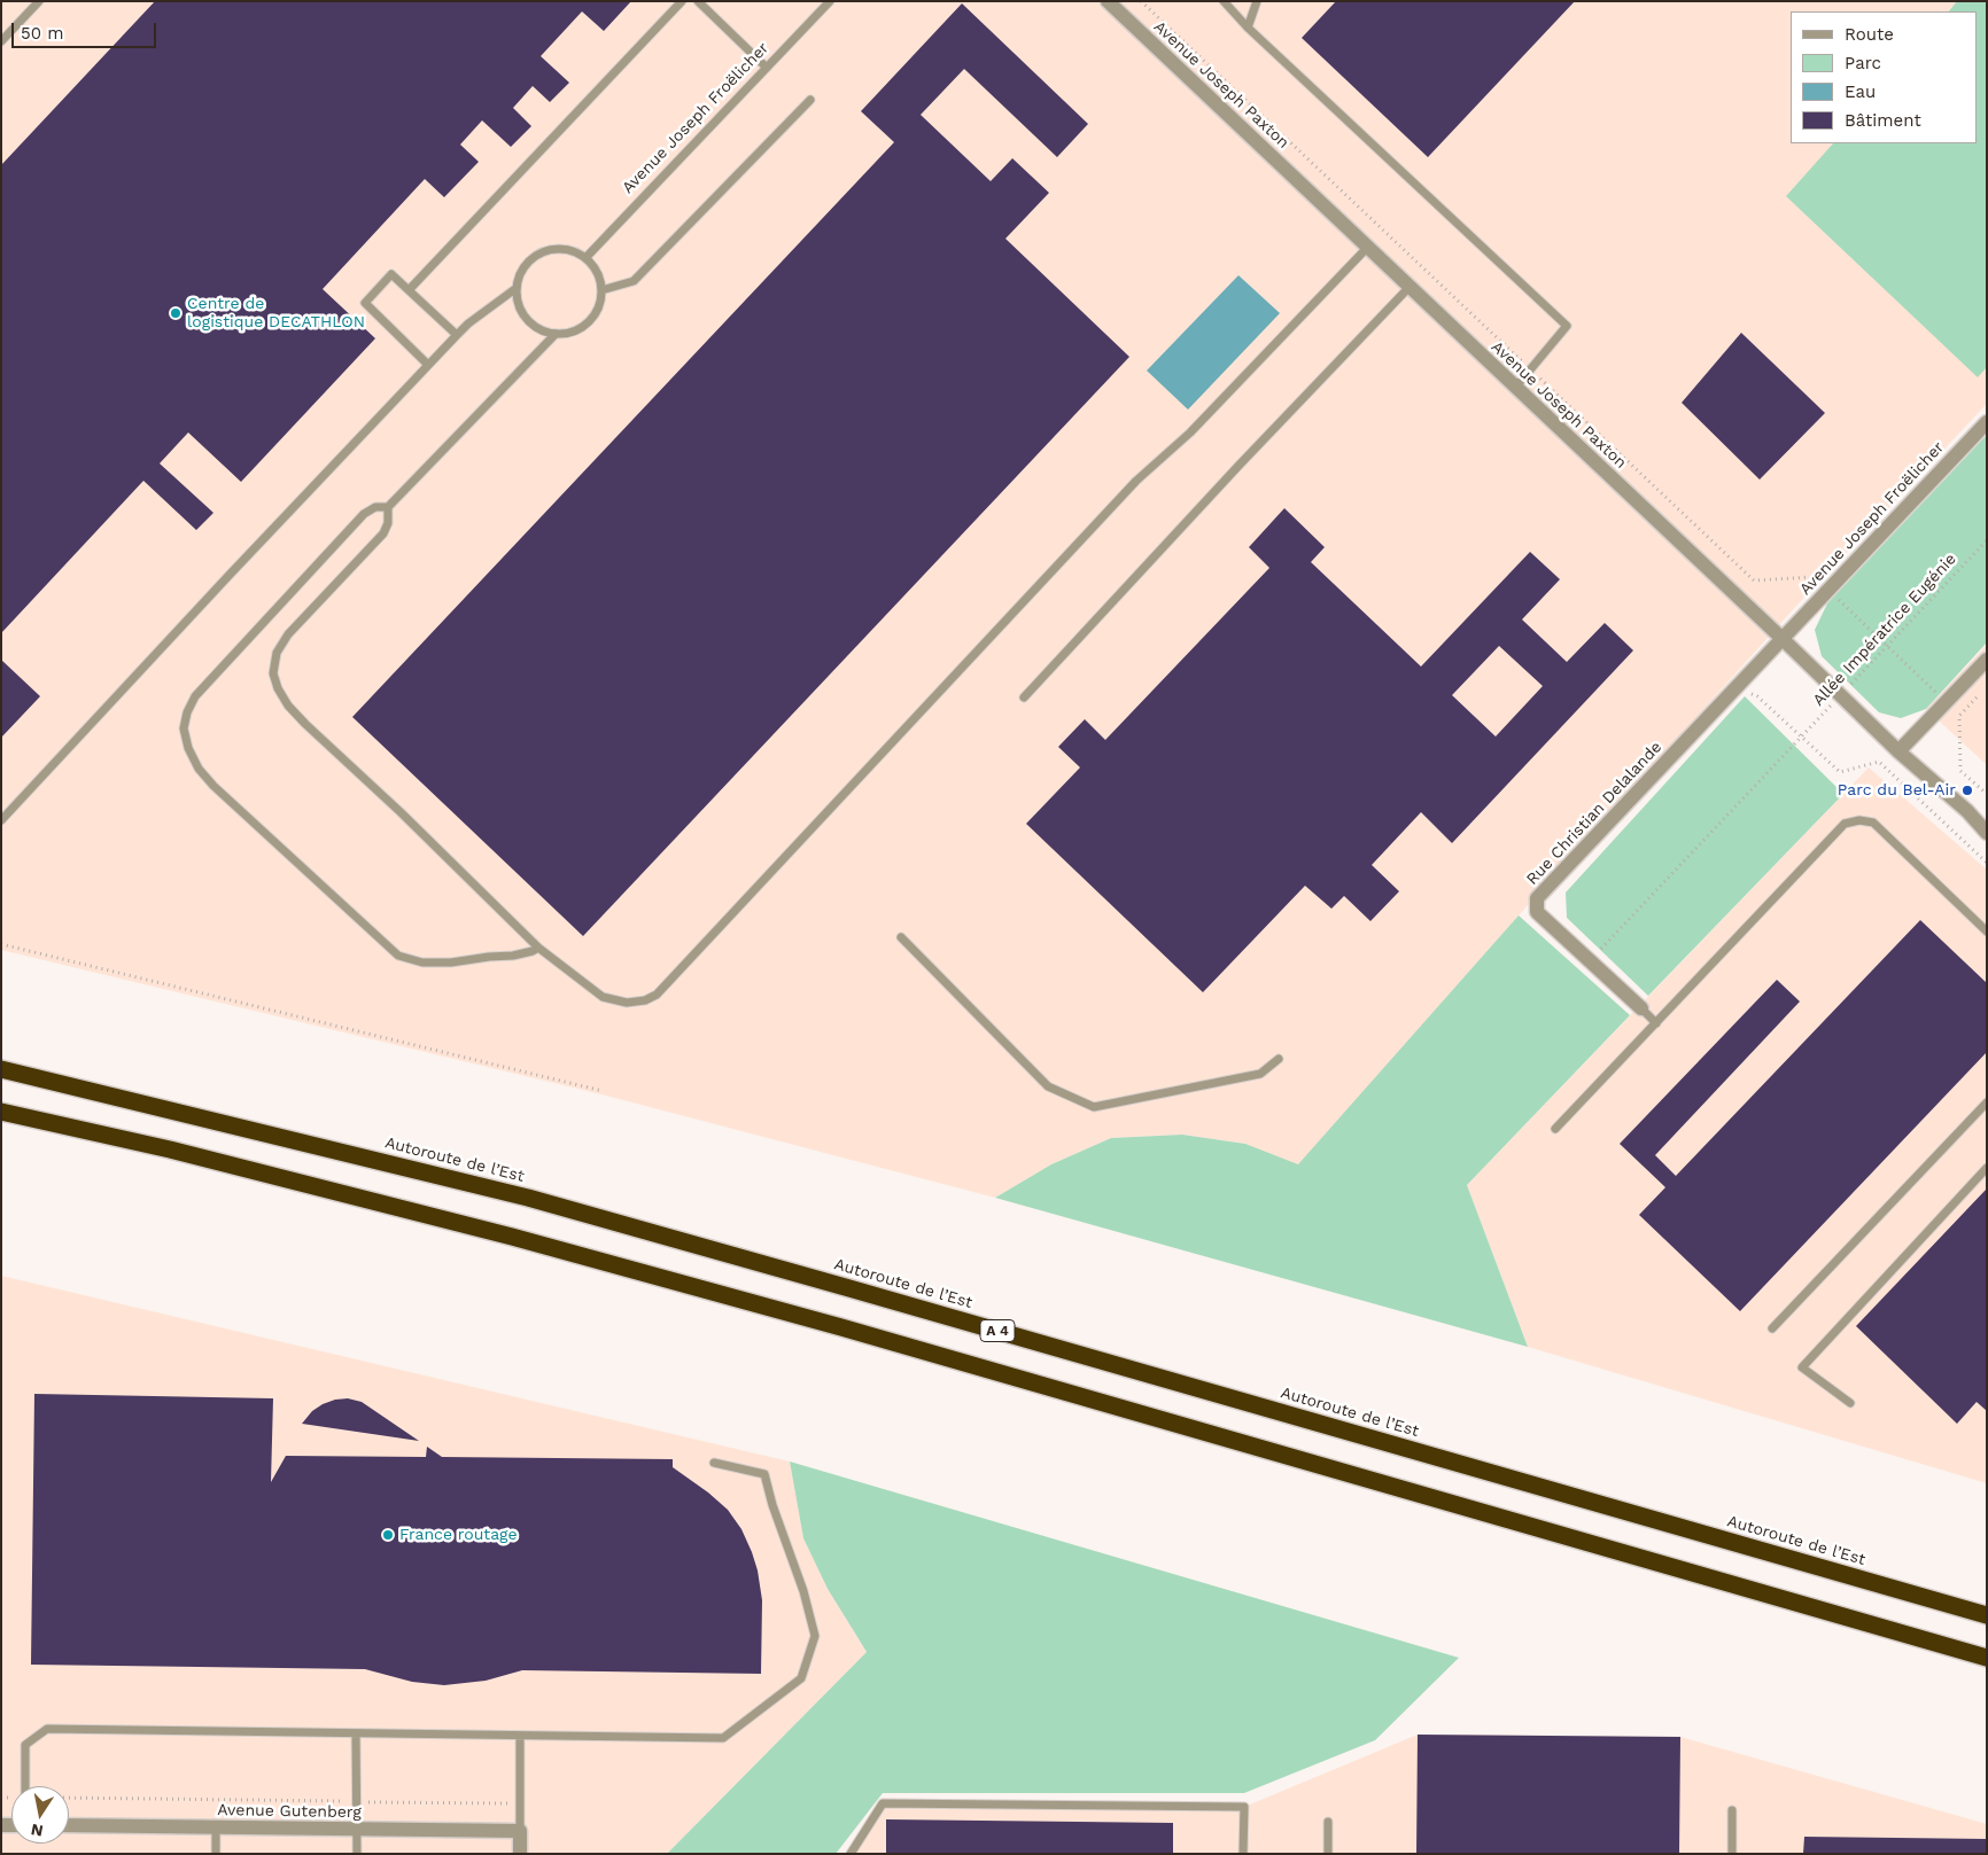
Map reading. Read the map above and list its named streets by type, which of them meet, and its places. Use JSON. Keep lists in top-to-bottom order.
{
  "streets": {
    "highway": ["Autoroute de l’Est", "A 4"],
    "street": [
      "Avenue Joseph Paxton",
      "Avenue Joseph Froëlicher",
      "Rue Christian Delalande",
      "Avenue Gutenberg"
    ],
    "path": ["Allée Impératrice Eugénie"]
  },
  "crossings": [
    ["Avenue Joseph Paxton", "Avenue Joseph Froëlicher"],
    ["Avenue Joseph Paxton", "Allée Impératrice Eugénie"],
    ["Avenue Joseph Paxton", "Rue Christian Delalande"],
    ["Avenue Joseph Froëlicher", "Rue Christian Delalande"],
    ["Allée Impératrice Eugénie", "Rue Christian Delalande"]
  ],
  "places": ["Centre de logistique DECATHLON", "Parc du Bel-Air", "France routage"],
  "legend": [
    "Route",
    "Parc",
    "Eau",
    "Bâtiment"
  ],
  "scale_bar": "50 m",
  "north": "bottom"
}
